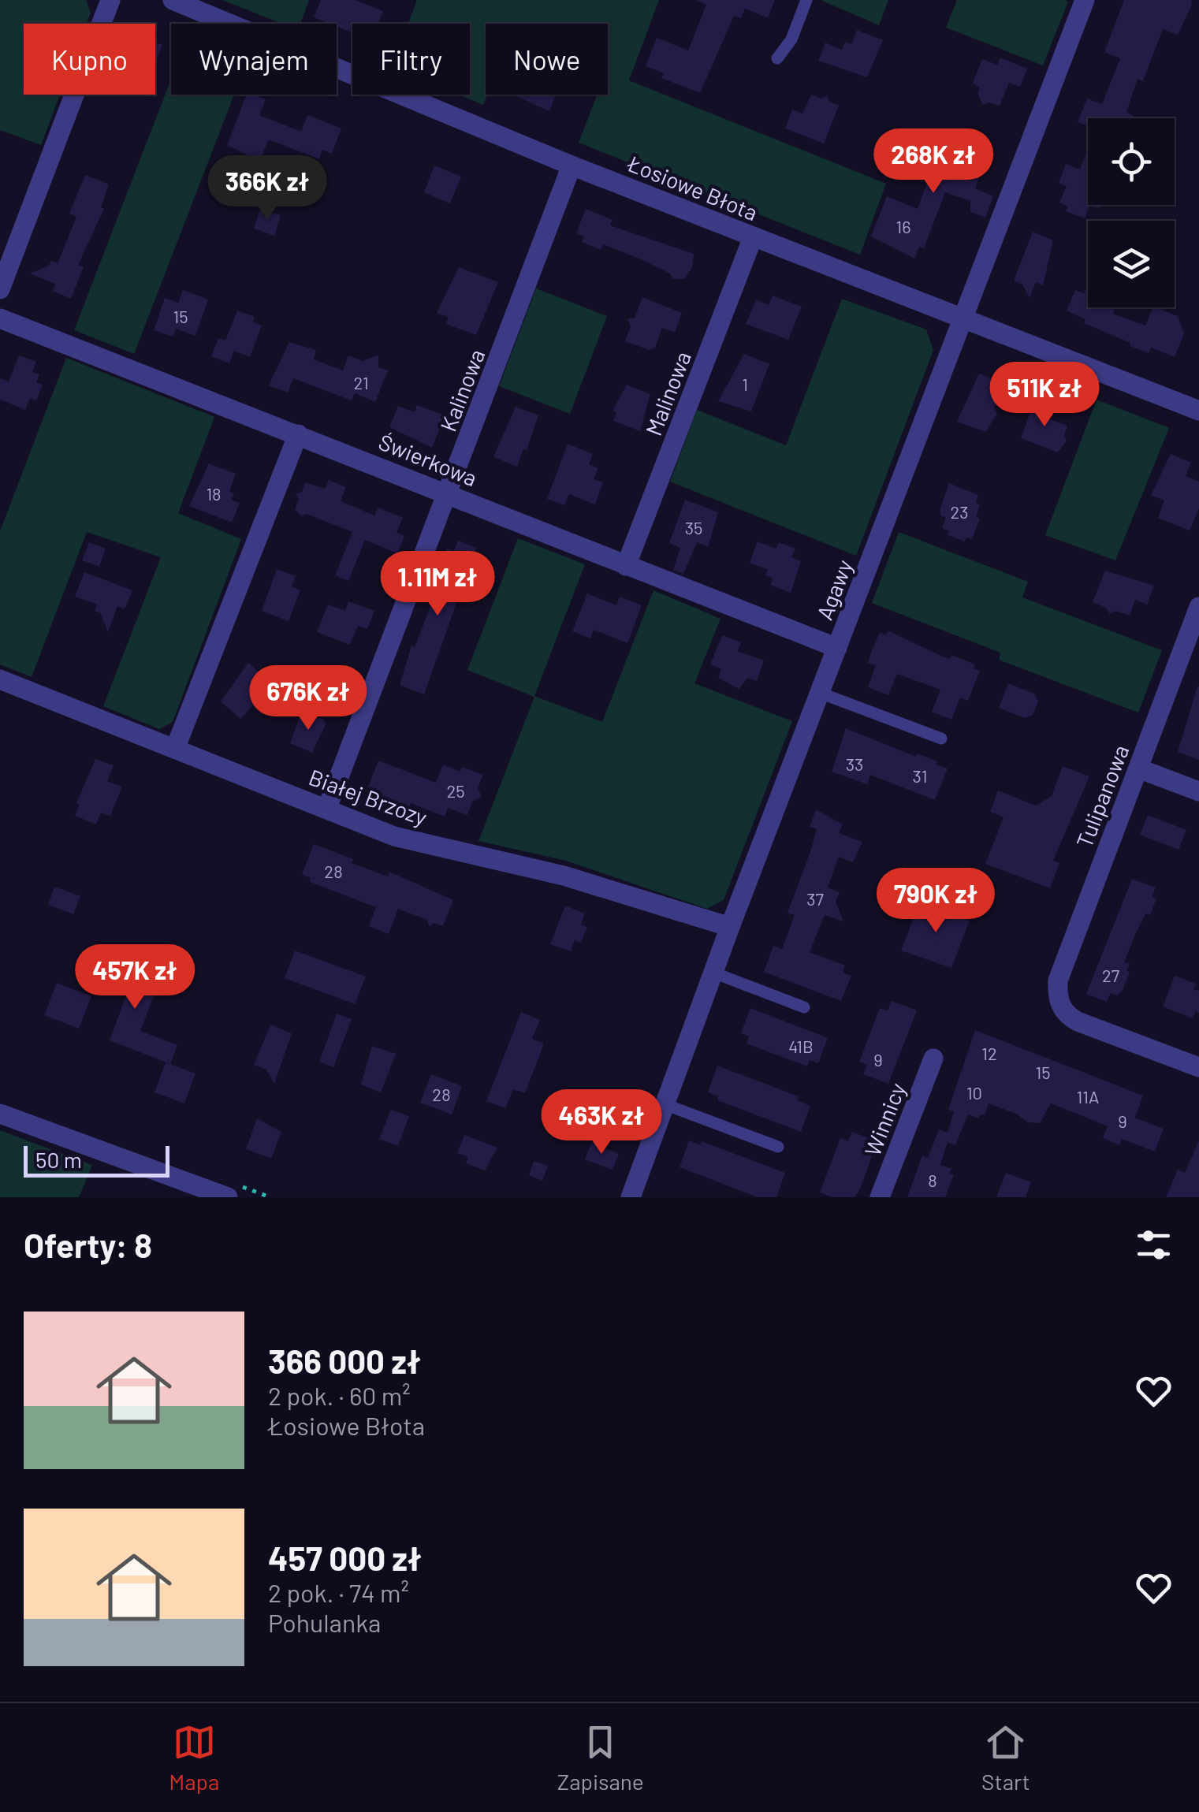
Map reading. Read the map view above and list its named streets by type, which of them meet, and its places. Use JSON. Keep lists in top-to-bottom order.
{
  "streets": {
    "street": [
      "Łosiowe Błota",
      "Kalinowa",
      "Malinowa",
      "Świerkowa",
      "Agawy",
      "Tulipanowa",
      "Białej Brzozy",
      "Winnicy"
    ]
  },
  "crossings": [
    ["Łosiowe Błota", "Kalinowa"],
    ["Łosiowe Błota", "Malinowa"],
    ["Łosiowe Błota", "Agawy"],
    ["Kalinowa", "Świerkowa"],
    ["Kalinowa", "Białej Brzozy"],
    ["Malinowa", "Świerkowa"],
    ["Świerkowa", "Agawy"],
    ["Agawy", "Białej Brzozy"]
  ],
  "house_numbers": [
    "16",
    "15",
    "21",
    "1",
    "18",
    "23",
    "35",
    "33",
    "31",
    "25",
    "28",
    "37",
    "27",
    "41B",
    "12",
    "9",
    "15",
    "10",
    "28",
    "11A",
    "9",
    "8"
  ],
  "scale_bar": "50 m",
  "page": {
    "chip": [
      "Kupno",
      "Wynajem",
      "Filtry",
      "Nowe"
    ],
    "price": [
      "268K zł",
      "366K zł",
      "511K zł",
      "1.11M zł",
      "676K zł",
      "790K zł",
      "457K zł",
      "463K zł"
    ],
    "scale": "50 m",
    "heading": "Oferty: 8",
    "list": [
      {
        "name": "366 000 zł",
        "note": "2 pok. · 60 m² · Łosiowe Błota"
      },
      {
        "name": "457 000 zł",
        "note": "2 pok. · 74 m² · Pohulanka"
      }
    ],
    "tabs": ["Mapa", "Zapisane", "Start"]
  }
}
